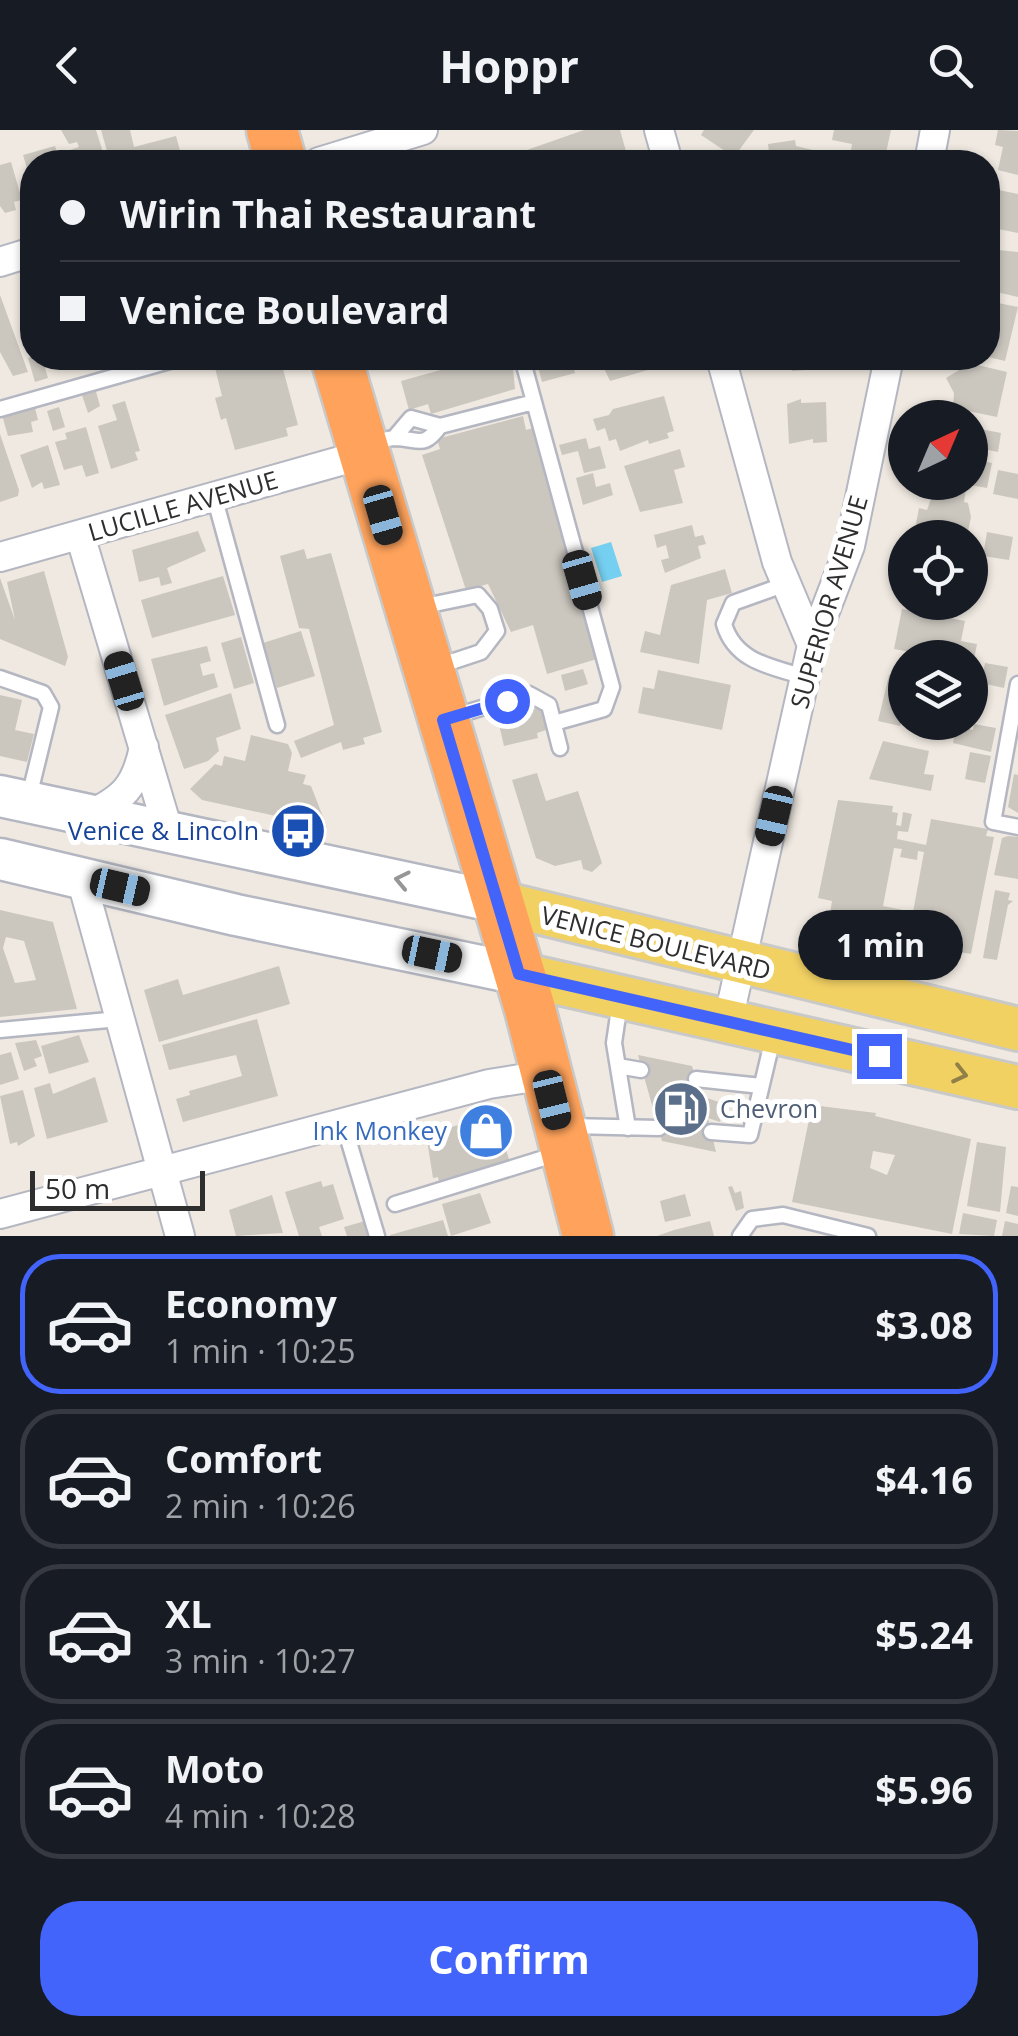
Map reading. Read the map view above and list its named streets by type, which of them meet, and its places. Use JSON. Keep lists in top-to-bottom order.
{
  "streets": {
    "main road": ["VENICE BOULEVARD"],
    "street": ["LUCILLE AVENUE", "SUPERIOR AVENUE"]
  },
  "crossings": [
    ["SUPERIOR AVENUE", "VENICE BOULEVARD"]
  ],
  "places": {
    "bus stop": ["Venice & Lincoln"],
    "fuel station": ["Chevron"],
    "shop": ["Ink Monkey"]
  },
  "scale_bar": "50 m",
  "north": "top right",
  "page": {
    "header": "Hoppr",
    "banner": ["Wirin Thai Restaurant", "Venice Boulevard"],
    "bubble": "1 min",
    "scale": "50 m",
    "list": [
      {
        "name": "Economy",
        "note": "1 min · 10:25",
        "value": "$3.08"
      },
      {
        "name": "Comfort",
        "note": "2 min · 10:26",
        "value": "$4.16"
      },
      {
        "name": "XL",
        "note": "3 min · 10:27",
        "value": "$5.24"
      },
      {
        "name": "Moto",
        "note": "4 min · 10:28",
        "value": "$5.96"
      }
    ],
    "buttons": "Confirm"
  }
}
